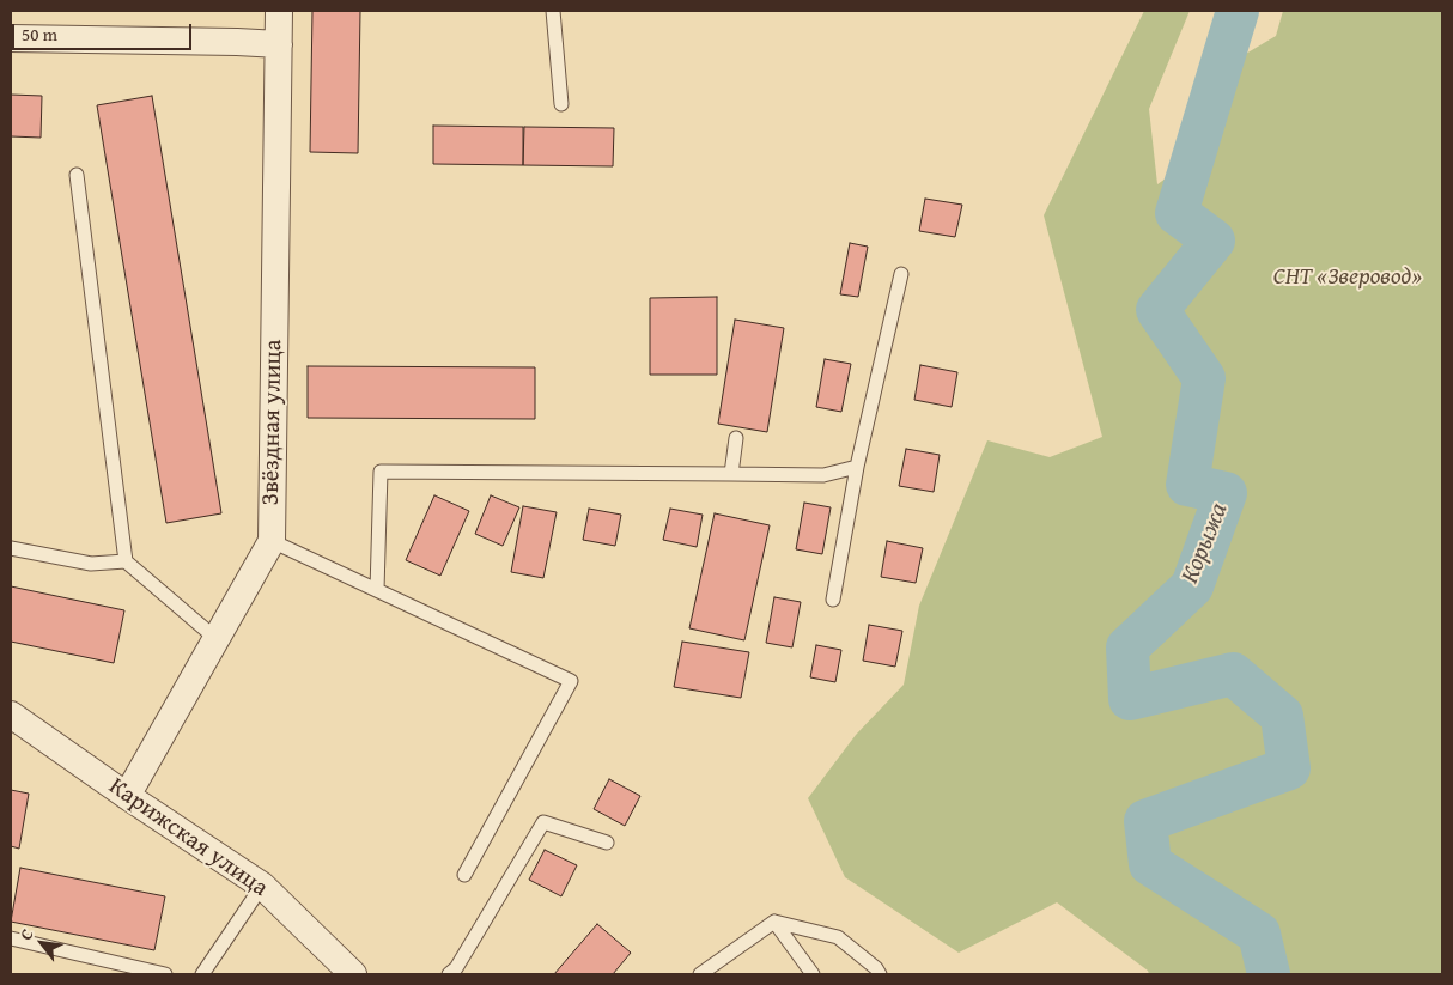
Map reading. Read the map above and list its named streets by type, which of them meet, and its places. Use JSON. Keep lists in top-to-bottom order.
{
  "streets": {
    "street": ["Звёздная улица", "Карижская улица"]
  },
  "crossings": [
    ["Звёздная улица", "Карижская улица"]
  ],
  "water": ["Корыжа"],
  "parks": ["СНТ «Зверовод»"],
  "scale_bar": "50 m",
  "north": "top left"
}
